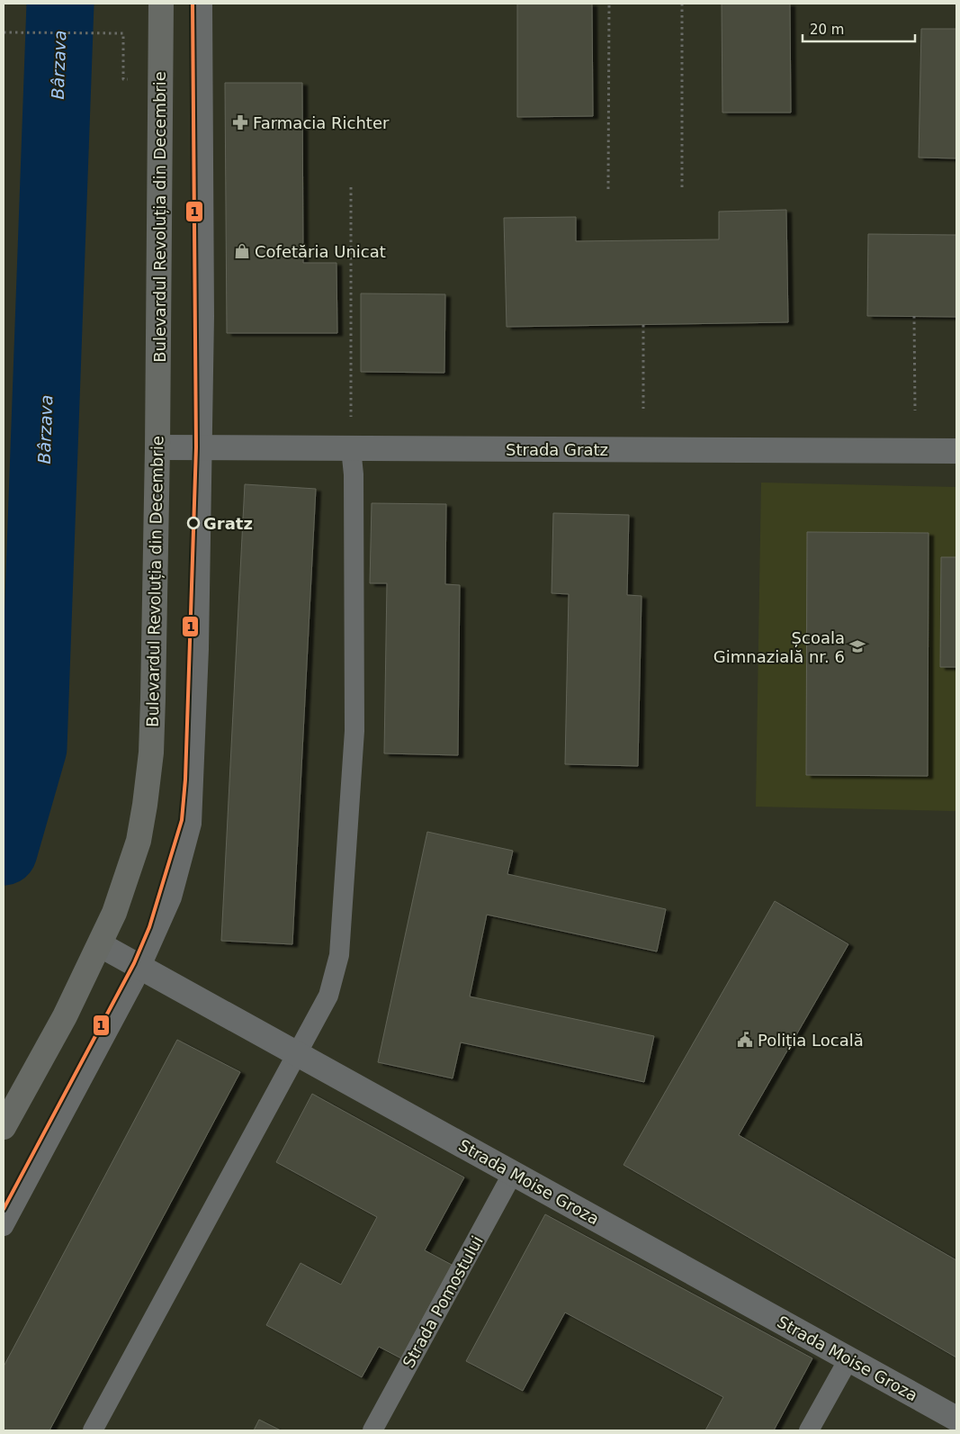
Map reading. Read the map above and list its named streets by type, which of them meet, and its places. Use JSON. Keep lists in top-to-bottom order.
{
  "streets": {
    "main road": ["Bulevardul Revoluția din Decembrie"],
    "street": ["Strada Gratz", "Strada Moise Groza"],
    "lane": ["Strada Pomostului"]
  },
  "crossings": [
    ["Bulevardul Revoluția din Decembrie", "Strada Gratz"],
    ["Bulevardul Revoluția din Decembrie", "Strada Moise Groza"],
    ["Strada Moise Groza", "Strada Pomostului"]
  ],
  "water": ["Bârzava"],
  "places": {
    "pharmacy": ["Farmacia Richter"],
    "shop": ["Cofetăria Unicat"],
    "other": ["Gratz"],
    "school or university": ["Școala Gimnazială nr. 6"],
    "public building": ["Poliția Locală"]
  },
  "lines": ["transit line 1"],
  "scale_bar": "20 m"
}
